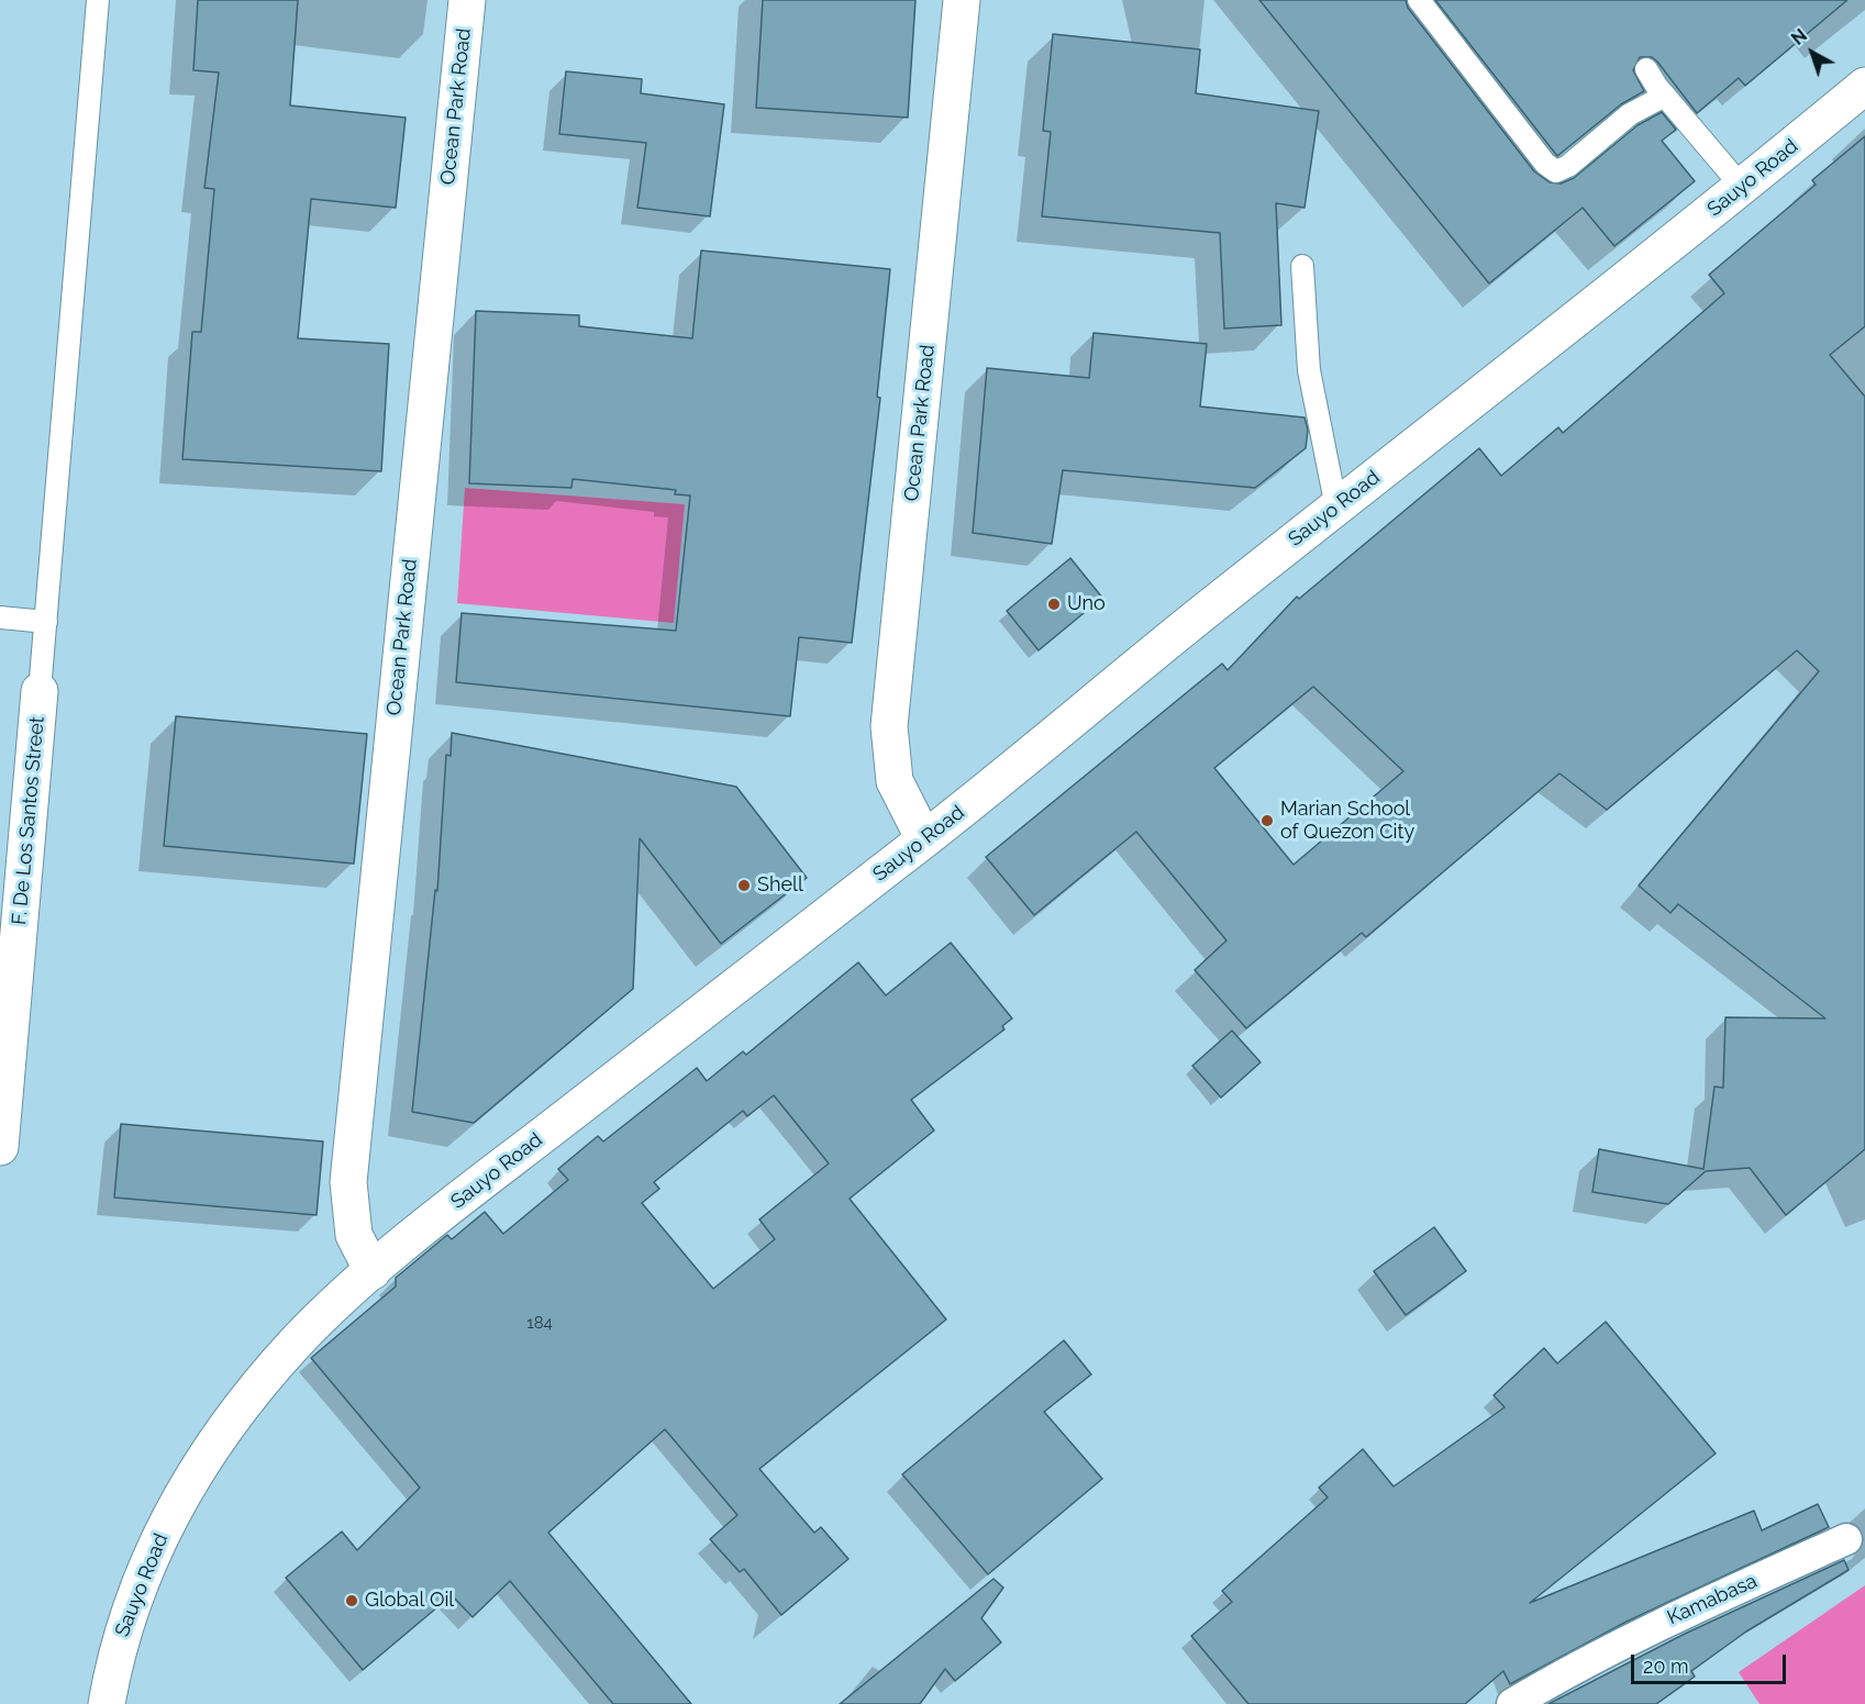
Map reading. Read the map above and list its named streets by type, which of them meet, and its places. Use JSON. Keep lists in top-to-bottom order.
{
  "streets": {
    "street": [
      "Ocean Park Road",
      "Sauyo Road",
      "F. De Los Santos Street",
      "Kamabasa"
    ]
  },
  "crossings": [
    ["Ocean Park Road", "Sauyo Road"]
  ],
  "places": [
    "Uno",
    "Marian School of Quezon City",
    "Shell",
    "Global Oil"
  ],
  "house_numbers": ["184"],
  "scale_bar": "20 m",
  "north": "top left"
}
